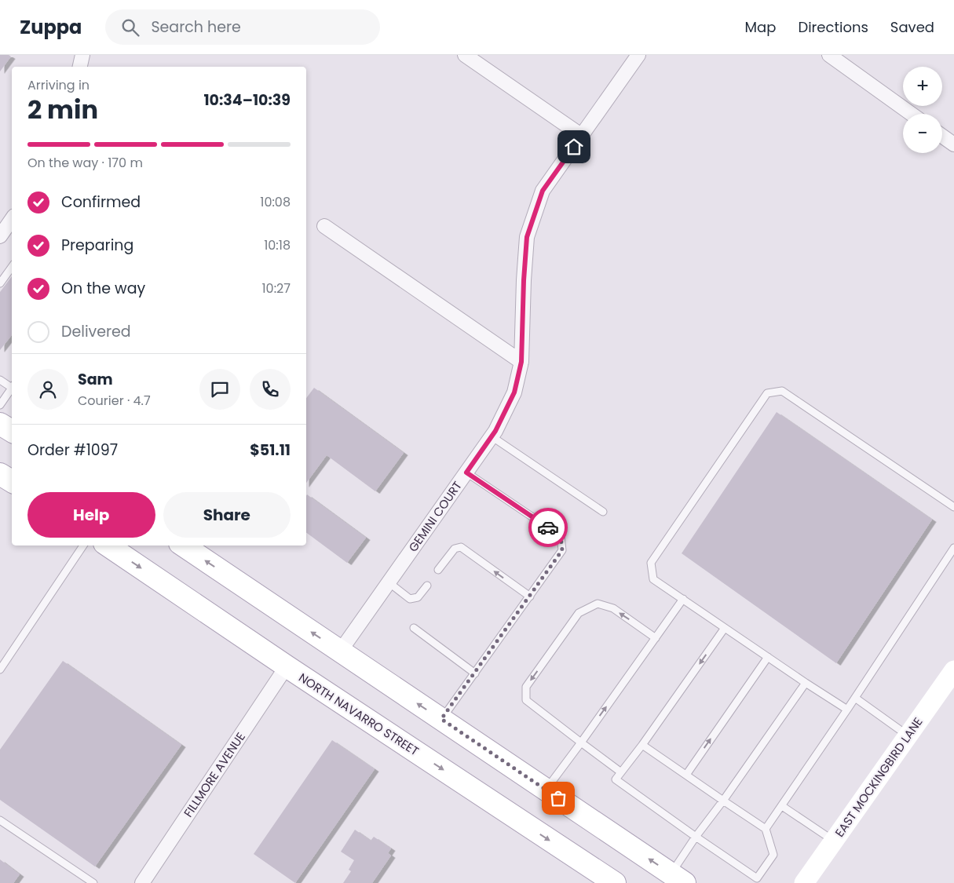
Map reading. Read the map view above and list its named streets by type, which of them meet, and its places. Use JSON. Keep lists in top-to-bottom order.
{
  "streets": {
    "main road": ["NORTH NAVARRO STREET", "EAST MOCKINGBIRD LANE"],
    "street": ["GEMINI COURT", "FILLMORE AVENUE"]
  },
  "crossings": [
    ["NORTH NAVARRO STREET", "FILLMORE AVENUE"]
  ],
  "page": {
    "header": "Zuppa",
    "search": "Search here",
    "nav": ["Map", "Directions", "Saved"],
    "map_buttons": ["+", "−"],
    "heading": ["2 min", "Arriving in", "10:34–10:39"],
    "panel": [
      "Sam",
      "Courier · 4.7",
      "Order #1097",
      "$51.11"
    ],
    "bar": "On the way · 170 m",
    "list": [
      ["Confirmed", "10:08"],
      ["Preparing", "10:18"],
      ["On the way", "10:27"],
      "Delivered"
    ],
    "buttons": ["Help", "Share"]
  }
}
